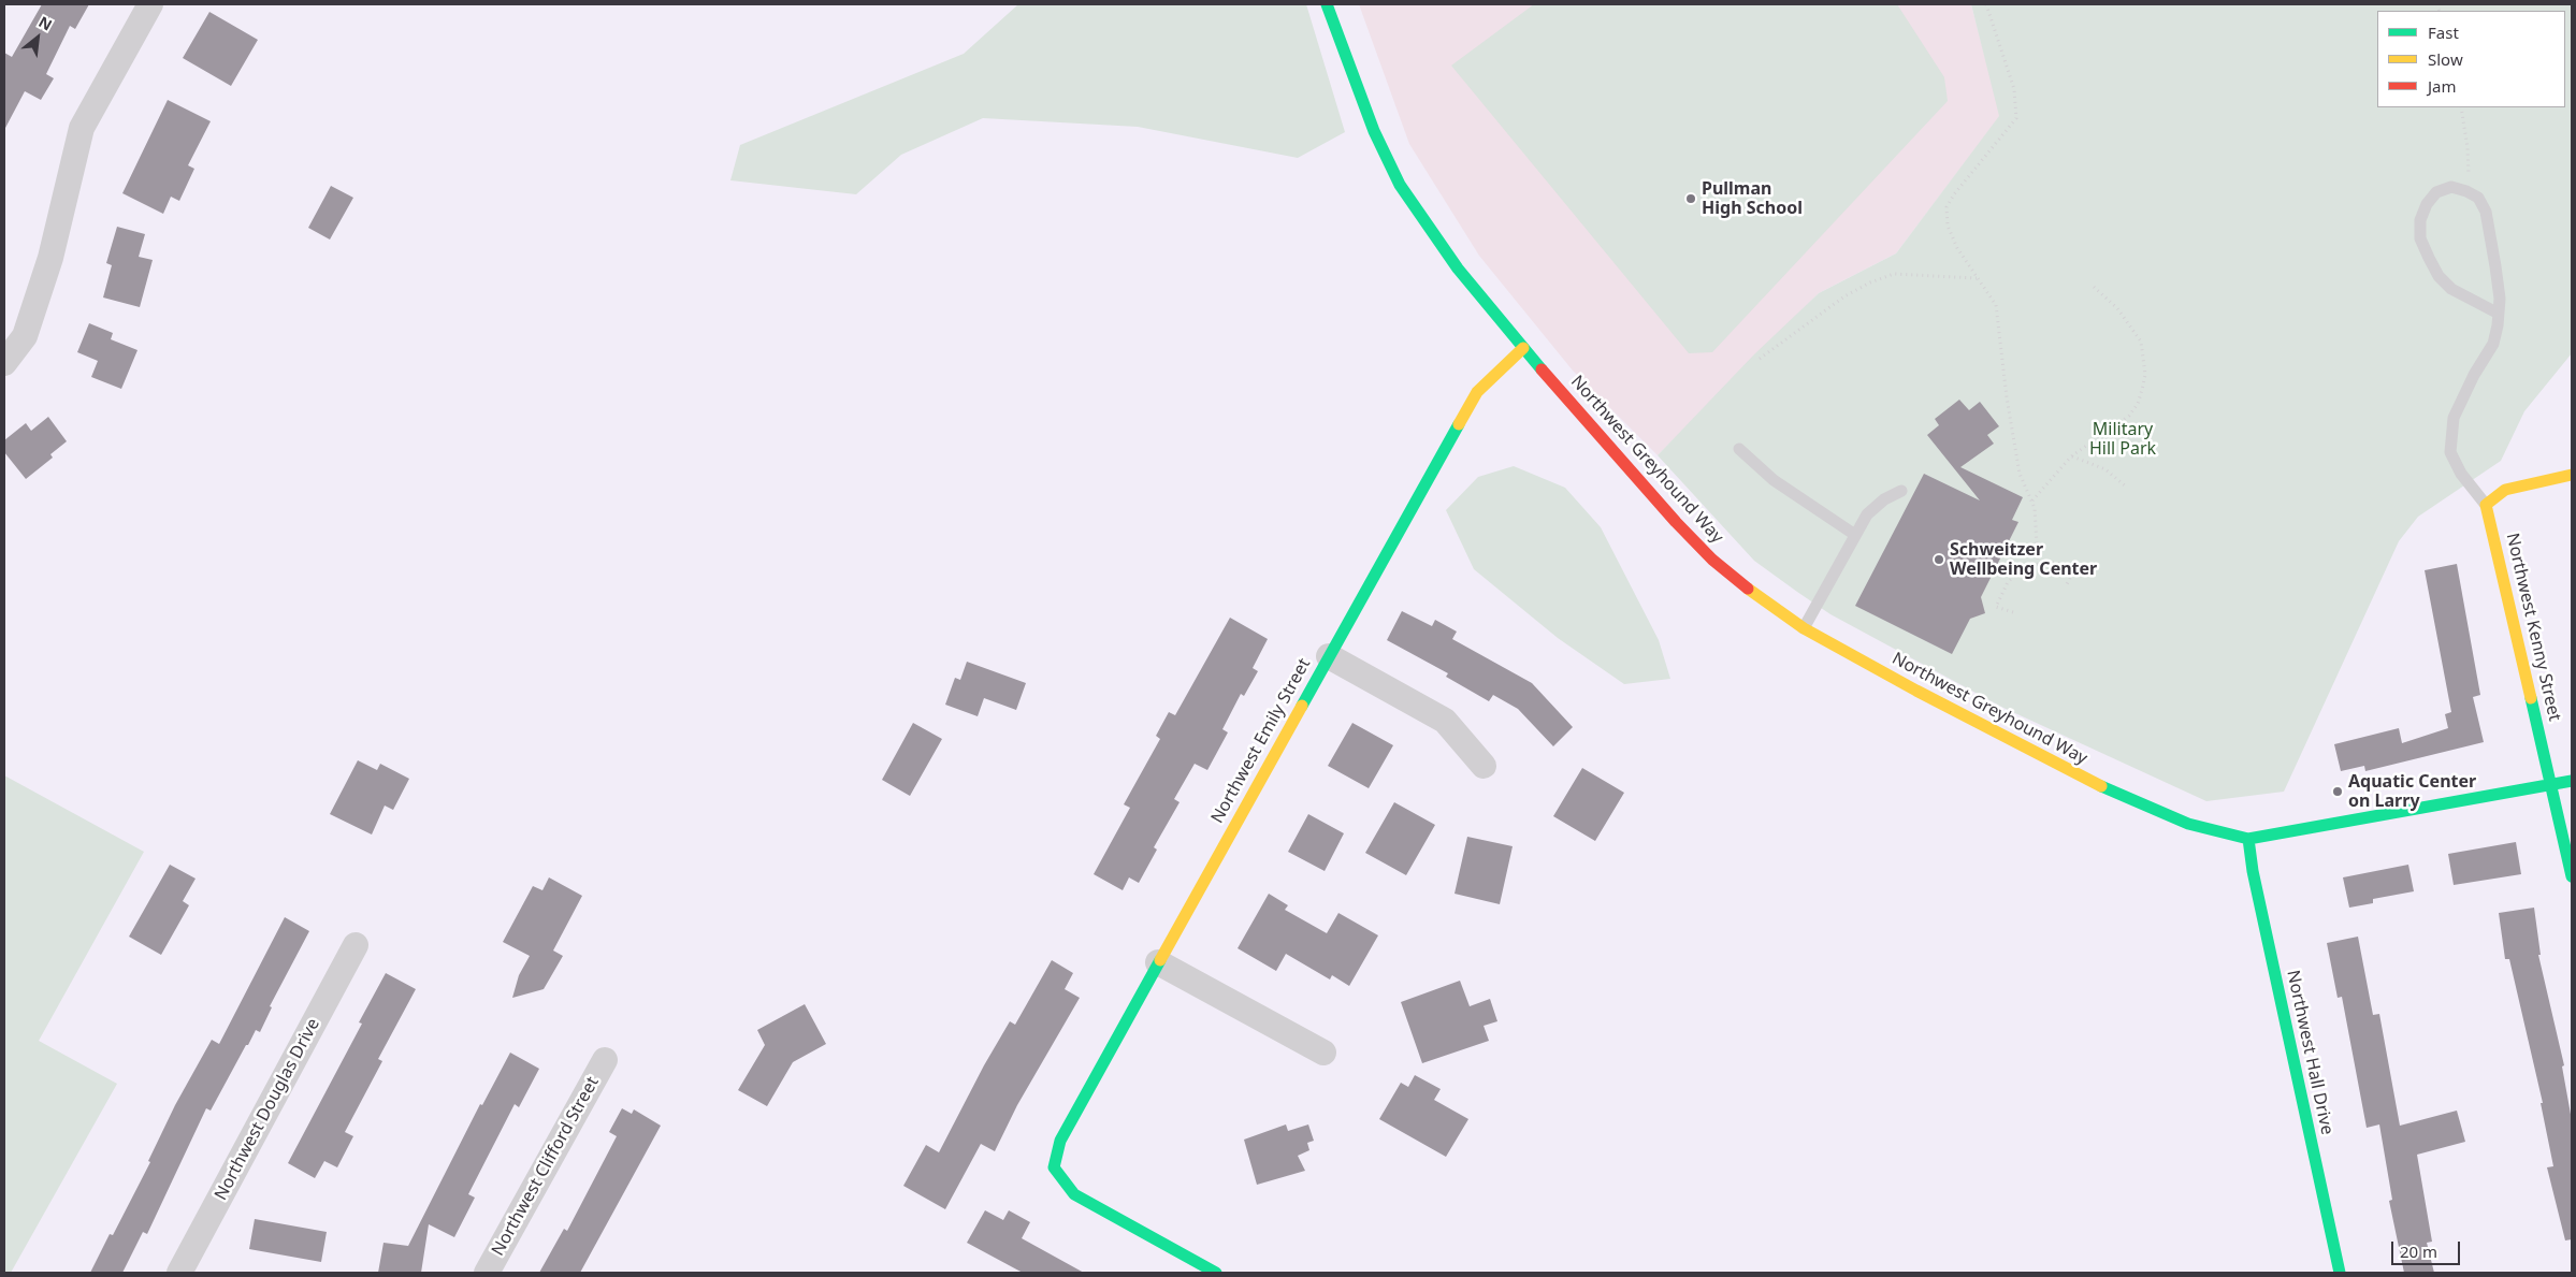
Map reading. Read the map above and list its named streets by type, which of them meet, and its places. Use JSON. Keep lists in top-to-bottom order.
{
  "streets": {
    "street": [
      "Northwest Greyhound Way",
      "Northwest Kenny Street",
      "Northwest Emily Street",
      "Northwest Hall Drive",
      "Northwest Douglas Drive",
      "Northwest Clifford Street"
    ]
  },
  "crossings": [
    ["Northwest Greyhound Way", "Northwest Emily Street"],
    ["Northwest Greyhound Way", "Northwest Hall Drive"]
  ],
  "parks": ["Military Hill Park"],
  "places": ["Pullman High School", "Schweitzer Wellbeing Center", "Aquatic Center on Larry"],
  "legend": ["Fast", "Slow", "Jam"],
  "scale_bar": "20 m",
  "north": "top right"
}
